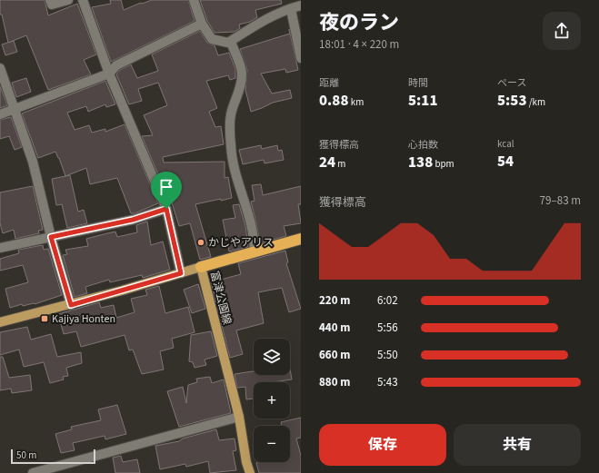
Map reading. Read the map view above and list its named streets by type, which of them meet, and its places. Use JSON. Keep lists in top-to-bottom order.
{
  "streets": {
    "main road": ["富津公園線"]
  },
  "places": {
    "other": ["かじやアリス"],
    "transit": ["Kajiya Honten"]
  },
  "scale_bar": "50 m",
  "page": {
    "heading": ["夜のラン", "18:01 · 4 × 220 m"],
    "stats": [
      ["距離", "0.88 km"],
      ["時間", "5:11"],
      ["ペース", "5:53 /km"],
      ["獲得標高", "24 m"],
      ["心拍数", "138 bpm"],
      ["kcal", "54"]
    ],
    "chart": ["獲得標高", "79–83 m"],
    "list": [
      {
        "name": "220 m",
        "note": "6:02"
      },
      {
        "name": "440 m",
        "note": "5:56"
      },
      {
        "name": "660 m",
        "note": "5:50"
      },
      {
        "name": "880 m",
        "note": "5:43"
      }
    ],
    "map_buttons": ["+", "−"],
    "buttons": ["保存", "共有"],
    "scale": "50 m"
  }
}
